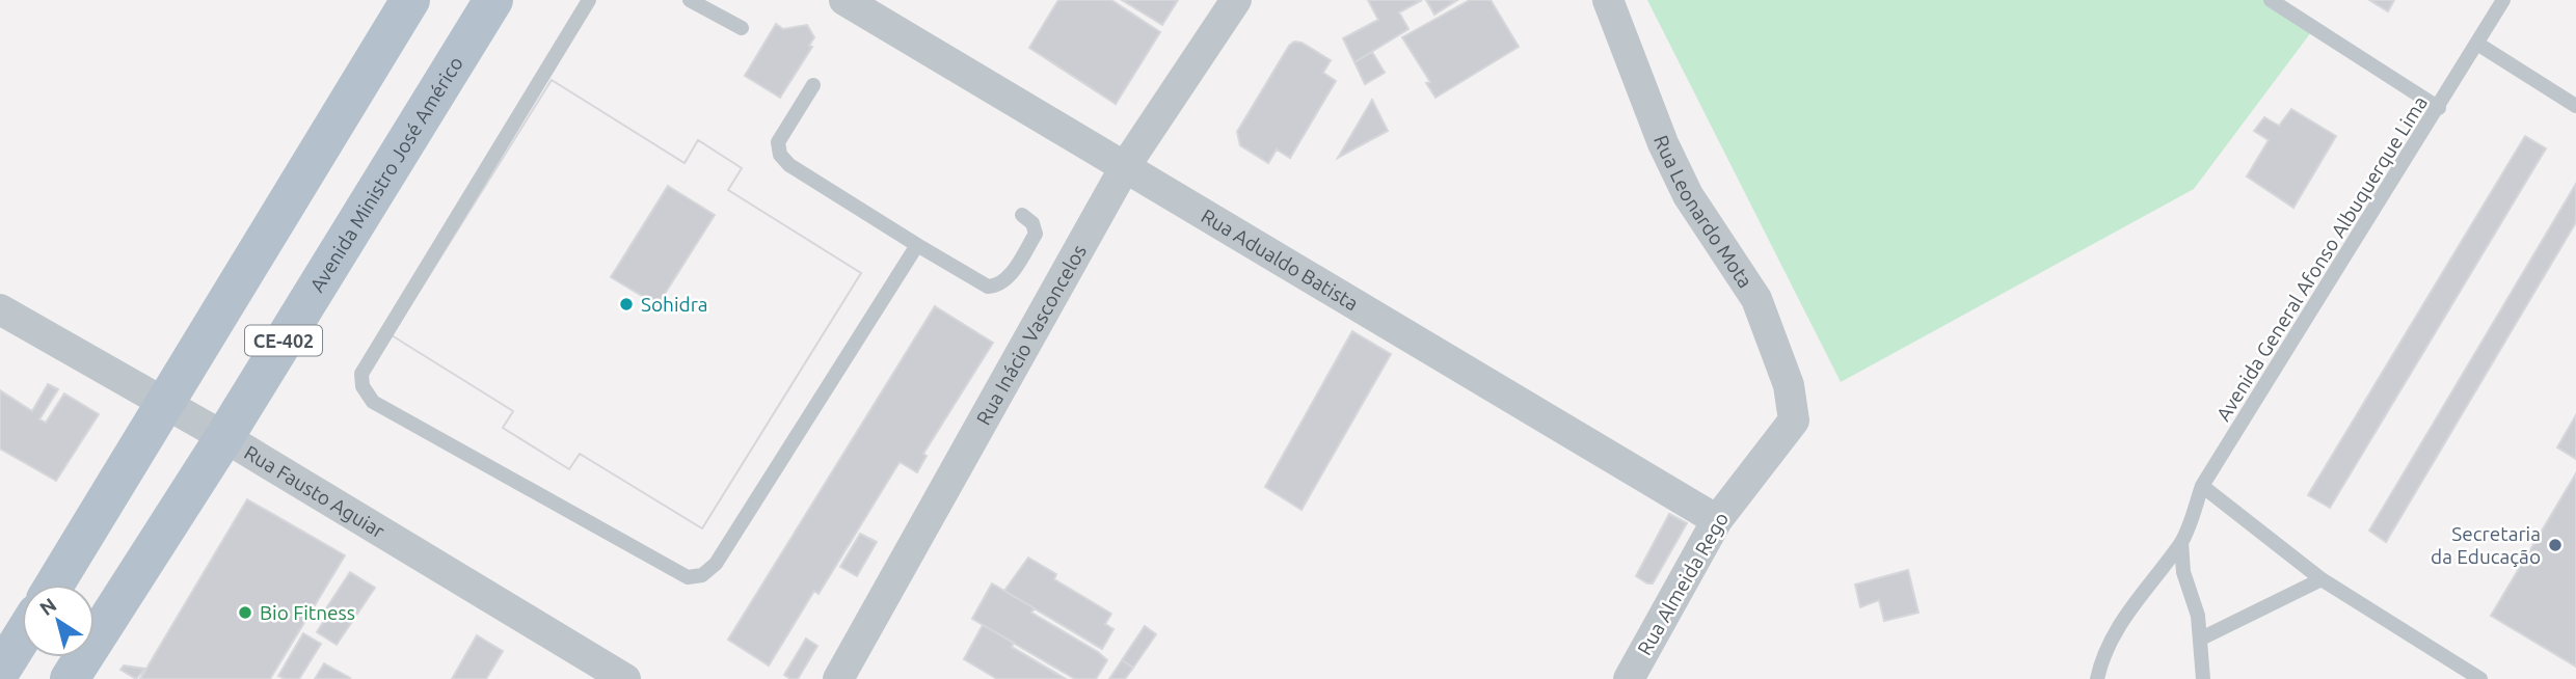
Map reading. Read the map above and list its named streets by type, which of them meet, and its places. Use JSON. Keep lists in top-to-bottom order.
{
  "streets": {
    "main road": ["Avenida Ministro José Américo", "CE-402"],
    "street": [
      "Rua Leonardo Mota",
      "Rua Adualdo Batista",
      "Rua Inácio Vasconcelos",
      "Rua Fausto Aguiar",
      "Rua Almeida Rego"
    ],
    "lane": ["Avenida General Afonso Albuquerque Lima"]
  },
  "crossings": [
    ["Avenida Ministro José Américo", "Rua Fausto Aguiar"],
    ["Rua Leonardo Mota", "Rua Almeida Rego"],
    ["Rua Adualdo Batista", "Rua Inácio Vasconcelos"],
    ["Rua Adualdo Batista", "Rua Almeida Rego"],
    ["CE-402", "Rua Fausto Aguiar"]
  ],
  "places": ["Sohidra", "Secretaria da Educação", "Bio Fitness"],
  "north": "top left"
}
